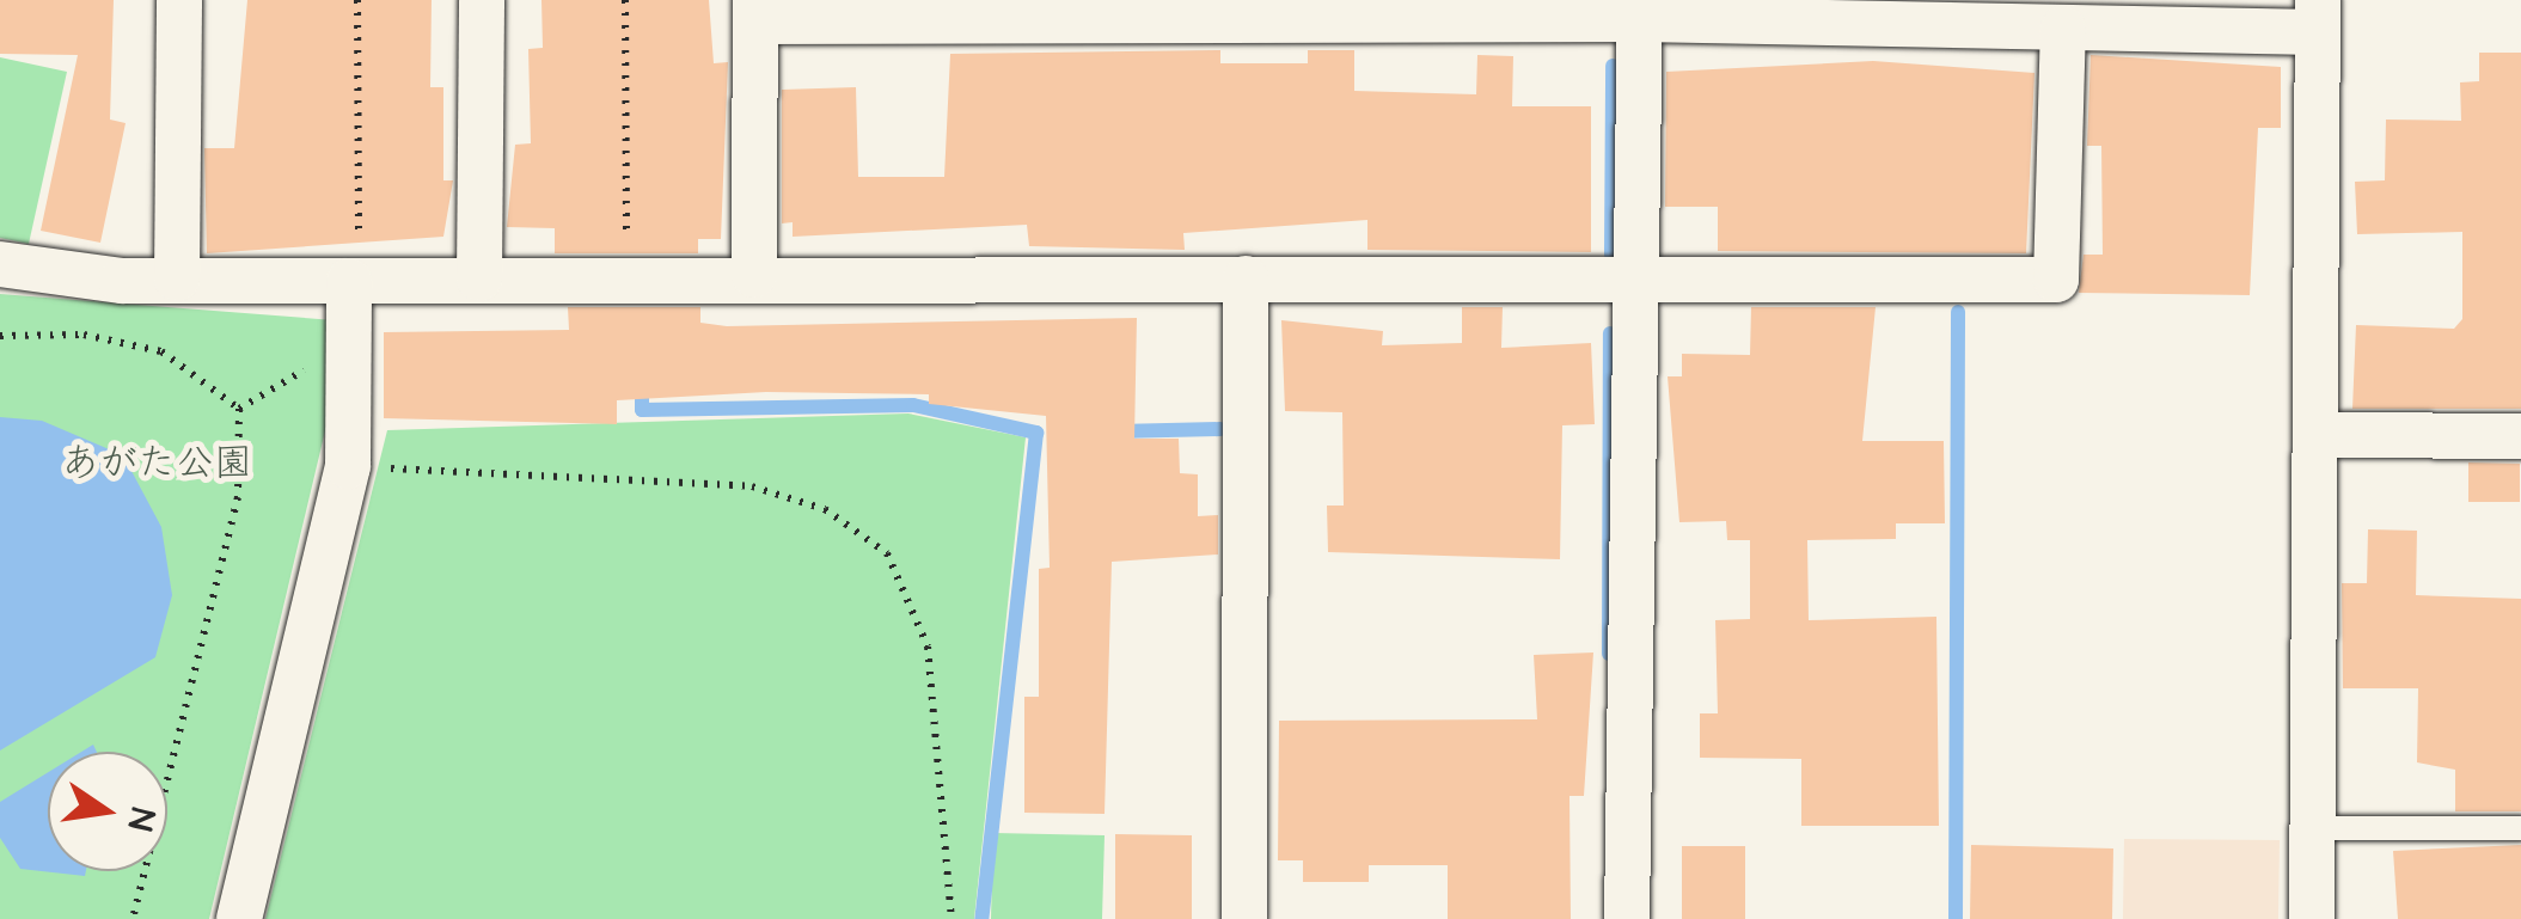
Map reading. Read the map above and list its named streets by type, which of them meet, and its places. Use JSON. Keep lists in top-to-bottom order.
{
  "parks": ["あがた公園"],
  "north": "right"
}
